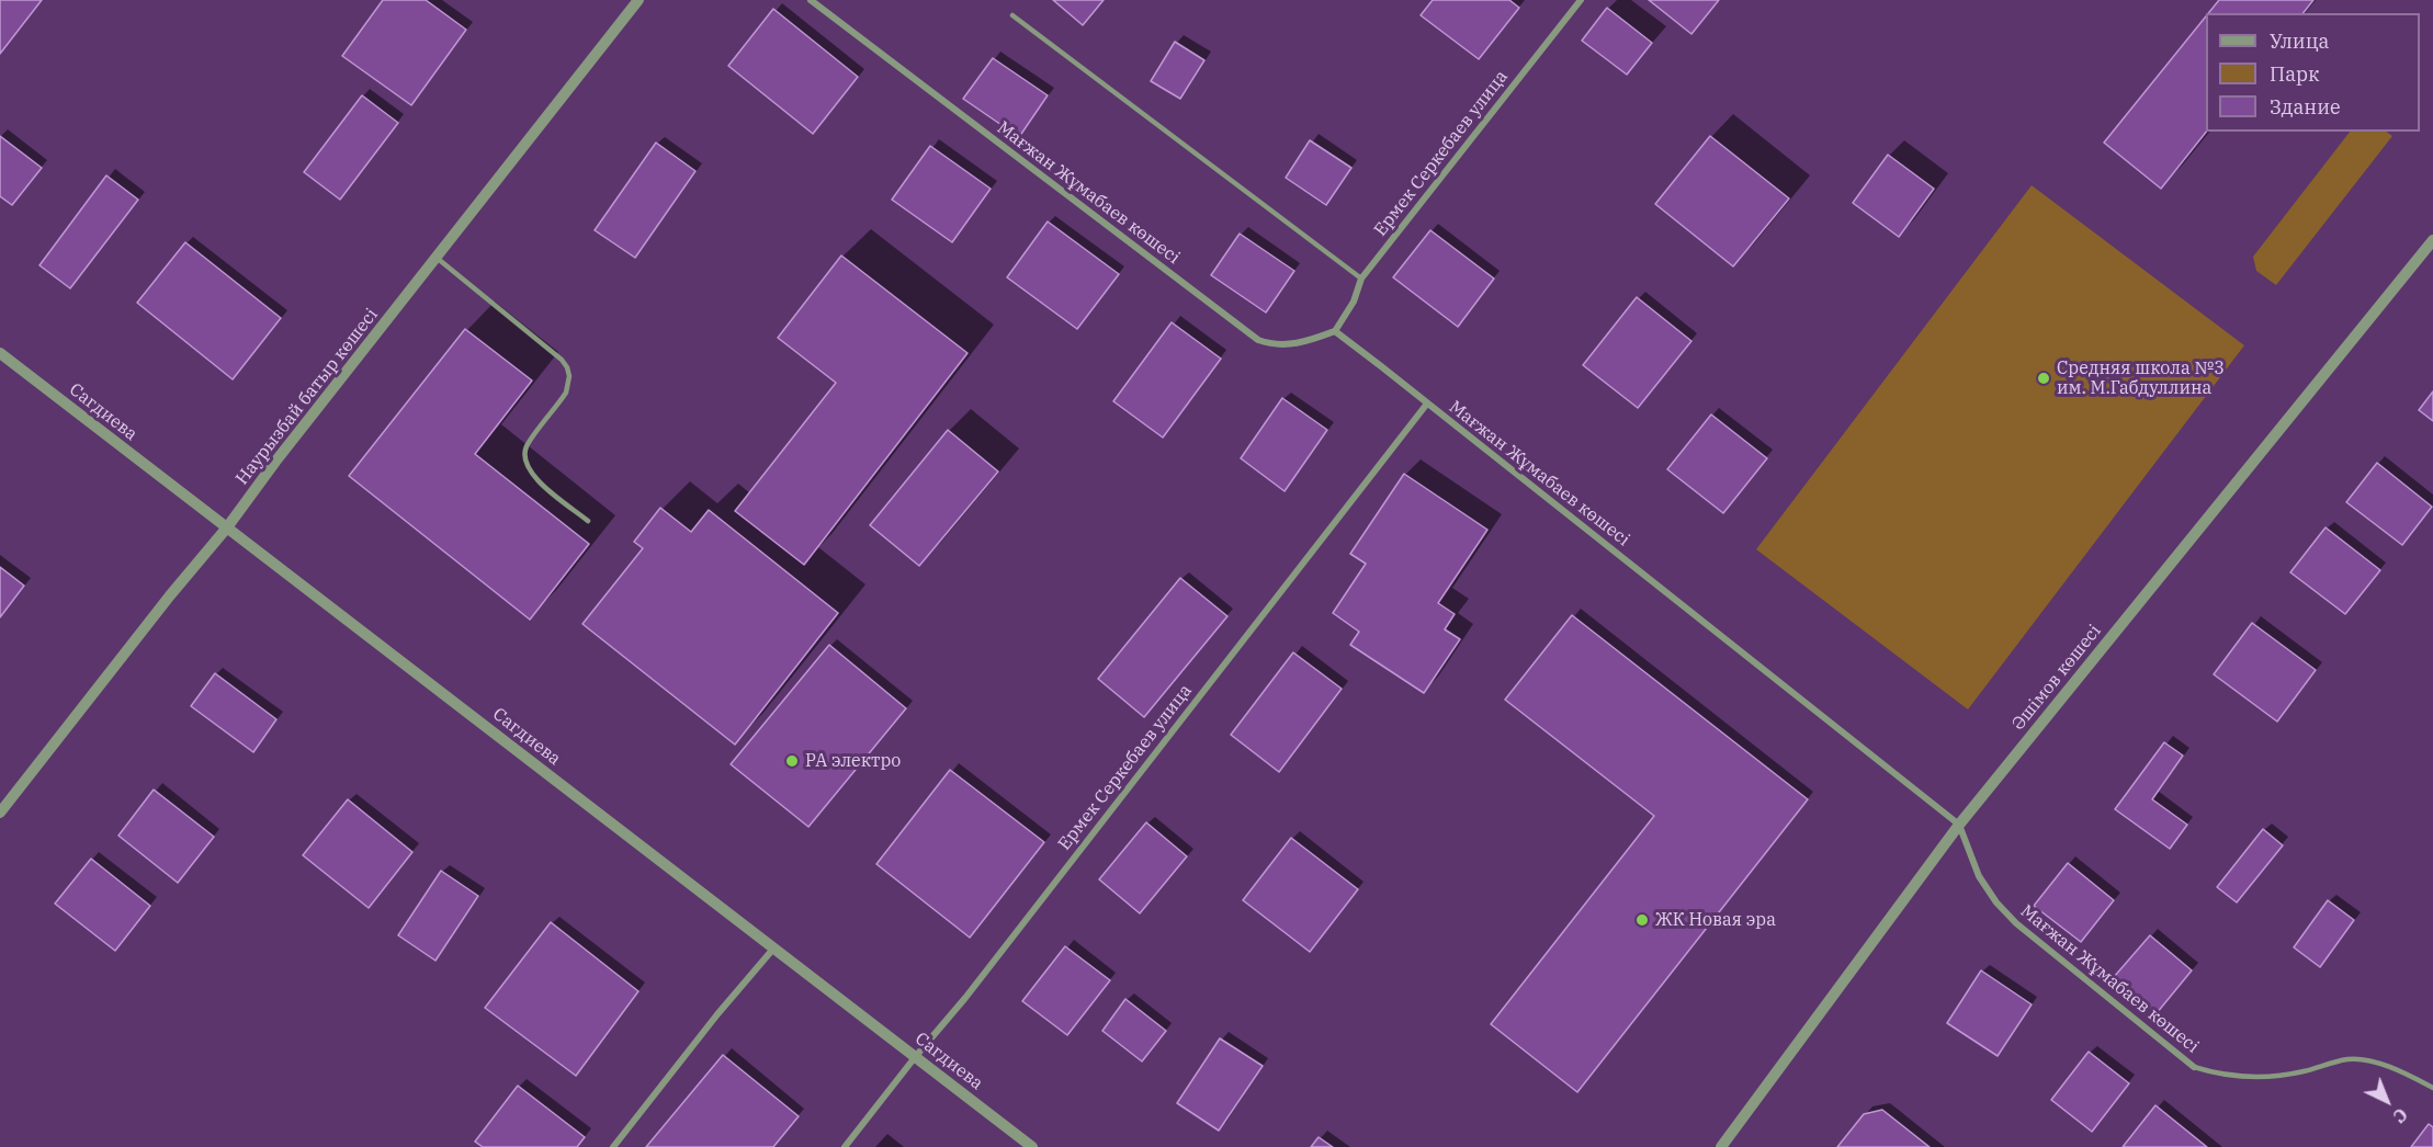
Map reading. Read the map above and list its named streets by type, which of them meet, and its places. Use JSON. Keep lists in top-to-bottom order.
{
  "streets": {
    "street": [
      "Ермек Серкебаев улица",
      "Мағжан Жұмабаев көшесі",
      "Наурызбай батыр көшесі",
      "Сагдиева",
      "Әшімов көшесі"
    ]
  },
  "crossings": [
    ["Ермек Серкебаев улица", "Мағжан Жұмабаев көшесі"],
    ["Ермек Серкебаев улица", "Сагдиева"],
    ["Мағжан Жұмабаев көшесі", "Әшімов көшесі"],
    ["Наурызбай батыр көшесі", "Сагдиева"]
  ],
  "places": ["Средняя школа №3 им. М.Габдуллина", "РА электро", "ЖК Новая эра"],
  "legend": ["Улица", "Парк", "Здание"],
  "north": "bottom right"
}
